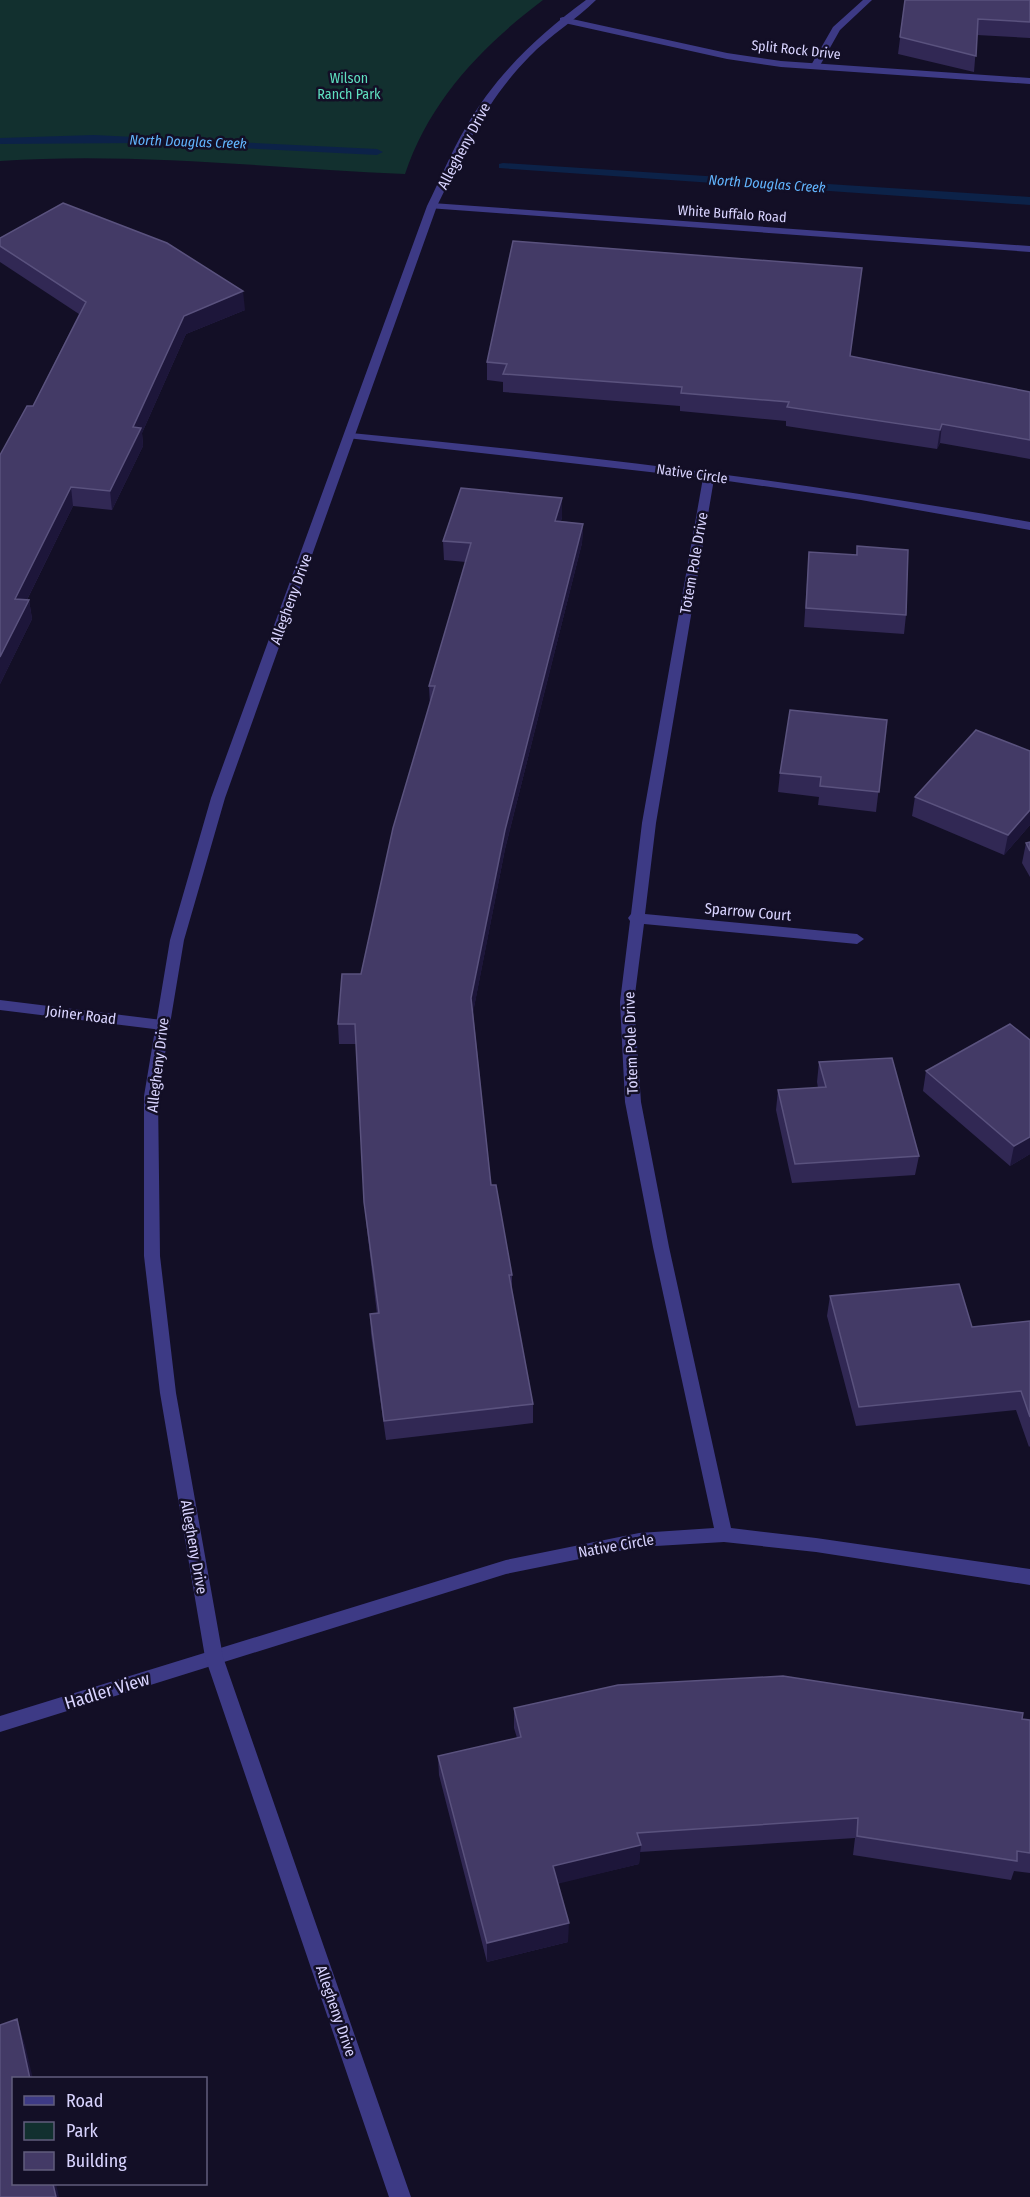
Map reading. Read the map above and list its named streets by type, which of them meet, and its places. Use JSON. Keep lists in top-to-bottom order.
{
  "streets": {
    "street": [
      "Split Rock Drive",
      "Allegheny Drive",
      "White Buffalo Road",
      "Native Circle",
      "Totem Pole Drive",
      "Sparrow Court",
      "Joiner Road",
      "Hadler View"
    ]
  },
  "crossings": [
    ["Split Rock Drive", "Allegheny Drive"],
    ["Allegheny Drive", "White Buffalo Road"],
    ["Allegheny Drive", "Native Circle"],
    ["Allegheny Drive", "Joiner Road"],
    ["Allegheny Drive", "Hadler View"],
    ["Native Circle", "Totem Pole Drive"],
    ["Native Circle", "Hadler View"],
    ["Totem Pole Drive", "Sparrow Court"]
  ],
  "water": ["North Douglas Creek"],
  "parks": ["Wilson Ranch Park"],
  "legend": ["Road", "Park", "Building"]
}
